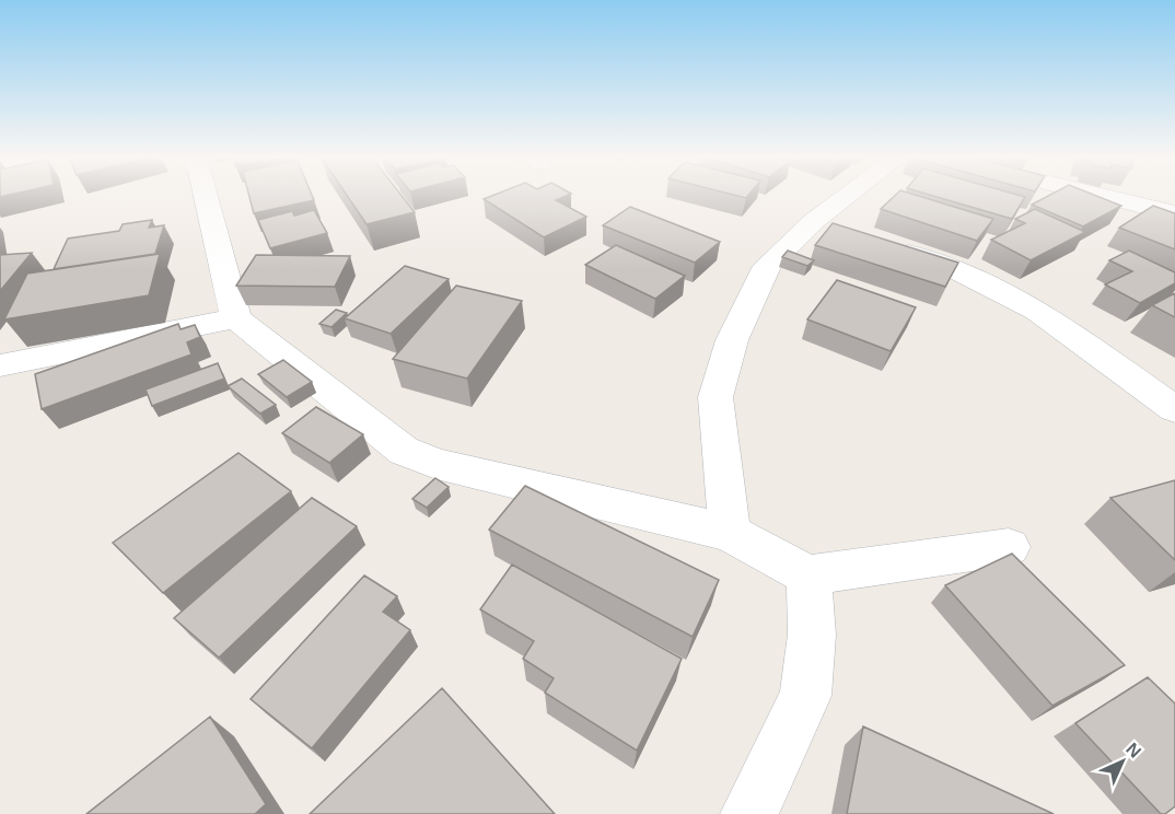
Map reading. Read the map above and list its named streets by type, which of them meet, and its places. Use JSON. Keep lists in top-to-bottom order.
{
  "north": "top right"
}
